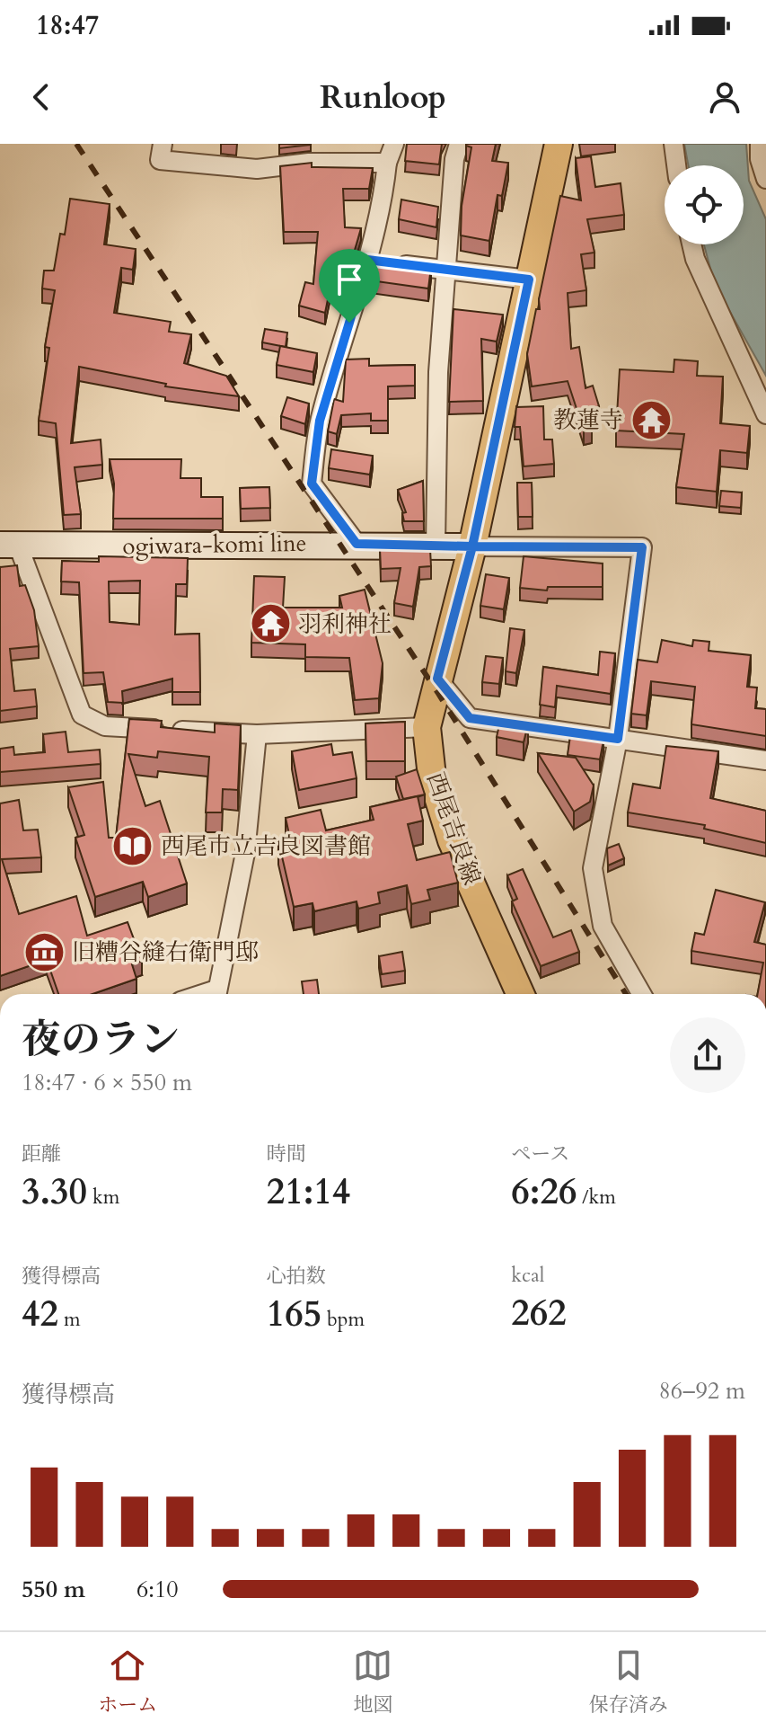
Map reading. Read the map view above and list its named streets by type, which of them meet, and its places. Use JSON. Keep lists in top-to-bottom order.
{
  "streets": {
    "main road": ["ogiwara-komi line", "西尾吉良線"]
  },
  "crossings": [
    ["ogiwara-komi line", "西尾吉良線"]
  ],
  "places": {
    "temple": ["教蓮寺", "羽利神社"],
    "library": ["西尾市立吉良図書館"],
    "museum": ["旧糟谷縫右衛門邸"]
  },
  "page": {
    "status": "18:47",
    "header": "Runloop",
    "heading": ["夜のラン", "18:47 · 6 × 550 m"],
    "stats": [
      ["距離", "3.30 km"],
      ["時間", "21:14"],
      ["ペース", "6:26 /km"],
      ["獲得標高", "42 m"],
      ["心拍数", "165 bpm"],
      ["kcal", "262"]
    ],
    "chart": ["獲得標高", "86–92 m"],
    "list": [
      {
        "name": "550 m",
        "note": "6:10"
      }
    ],
    "tabs": ["ホーム", "地図", "保存済み"]
  }
}
